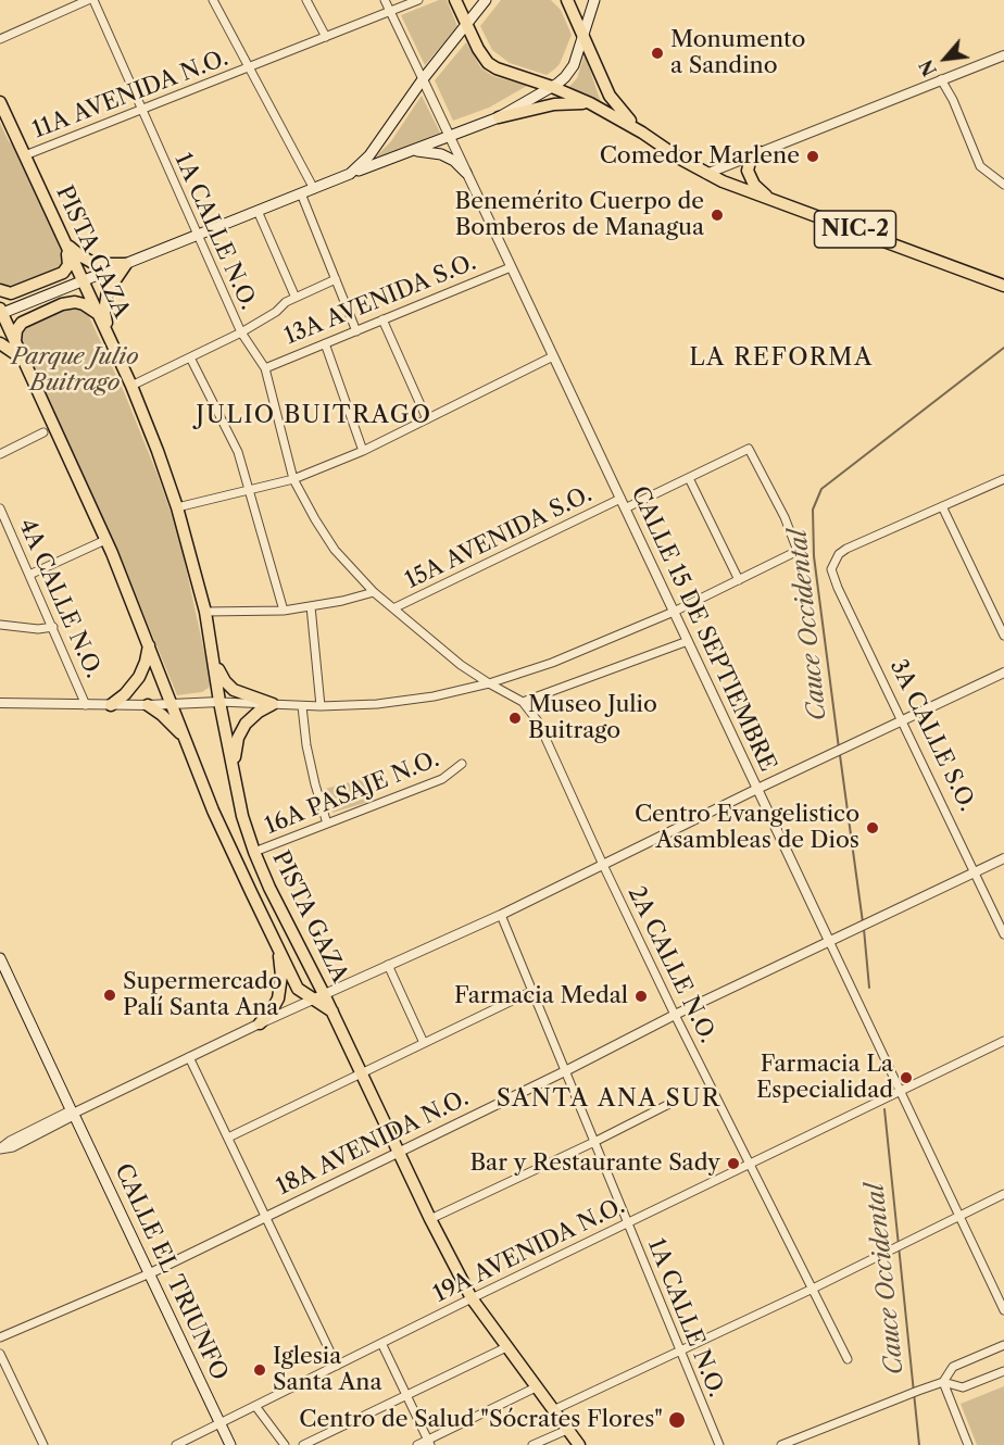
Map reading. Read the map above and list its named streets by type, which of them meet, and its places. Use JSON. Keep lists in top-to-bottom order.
{
  "streets": {
    "main road": ["NIC-2", "PISTA GAZA", "CALLE EL TRIUNFO"],
    "street": [
      "11A AVENIDA N.O.",
      "1A CALLE N.O.",
      "13A AVENIDA S.O.",
      "15A AVENIDA S.O.",
      "4A CALLE N.O.",
      "CALLE 15 DE SEPTIEMBRE",
      "3A CALLE S.O.",
      "16A PASAJE N.O.",
      "2A CALLE N.O.",
      "18A AVENIDA N.O.",
      "19A AVENIDA N.O."
    ]
  },
  "crossings": [
    ["11A AVENIDA N.O.", "1A CALLE N.O."],
    ["11A AVENIDA N.O.", "PISTA GAZA"],
    ["11A AVENIDA N.O.", "CALLE 15 DE SEPTIEMBRE"],
    ["1A CALLE N.O.", "13A AVENIDA S.O."],
    ["1A CALLE N.O.", "18A AVENIDA N.O."],
    ["1A CALLE N.O.", "19A AVENIDA N.O."],
    ["PISTA GAZA", "16A PASAJE N.O."],
    ["13A AVENIDA S.O.", "CALLE 15 DE SEPTIEMBRE"],
    ["15A AVENIDA S.O.", "CALLE 15 DE SEPTIEMBRE"],
    ["CALLE 15 DE SEPTIEMBRE", "18A AVENIDA N.O."],
    ["CALLE 15 DE SEPTIEMBRE", "19A AVENIDA N.O."],
    ["3A CALLE S.O.", "18A AVENIDA N.O."],
    ["2A CALLE N.O.", "18A AVENIDA N.O."],
    ["2A CALLE N.O.", "19A AVENIDA N.O."],
    ["18A AVENIDA N.O.", "CALLE EL TRIUNFO"],
    ["19A AVENIDA N.O.", "CALLE EL TRIUNFO"]
  ],
  "districts": ["LA REFORMA", "JULIO BUITRAGO", "SANTA ANA SUR"],
  "water": ["Cauce Occidental"],
  "parks": ["Parque Julio Buitrago"],
  "places": [
    "Monumento a Sandino",
    "Comedor Marlene",
    "Benemérito Cuerpo de Bomberos de Managua",
    "Museo Julio Buitrago",
    "Centro Evangelistico Asambleas de Dios",
    "Supermercado Palí Santa Ana",
    "Farmacia Medal",
    "Farmacia La Especialidad",
    "Bar y Restaurante Sady",
    "Iglesia Santa Ana",
    "Centro de Salud \"Sócrates Flores\""
  ],
  "north": "bottom left"
}
